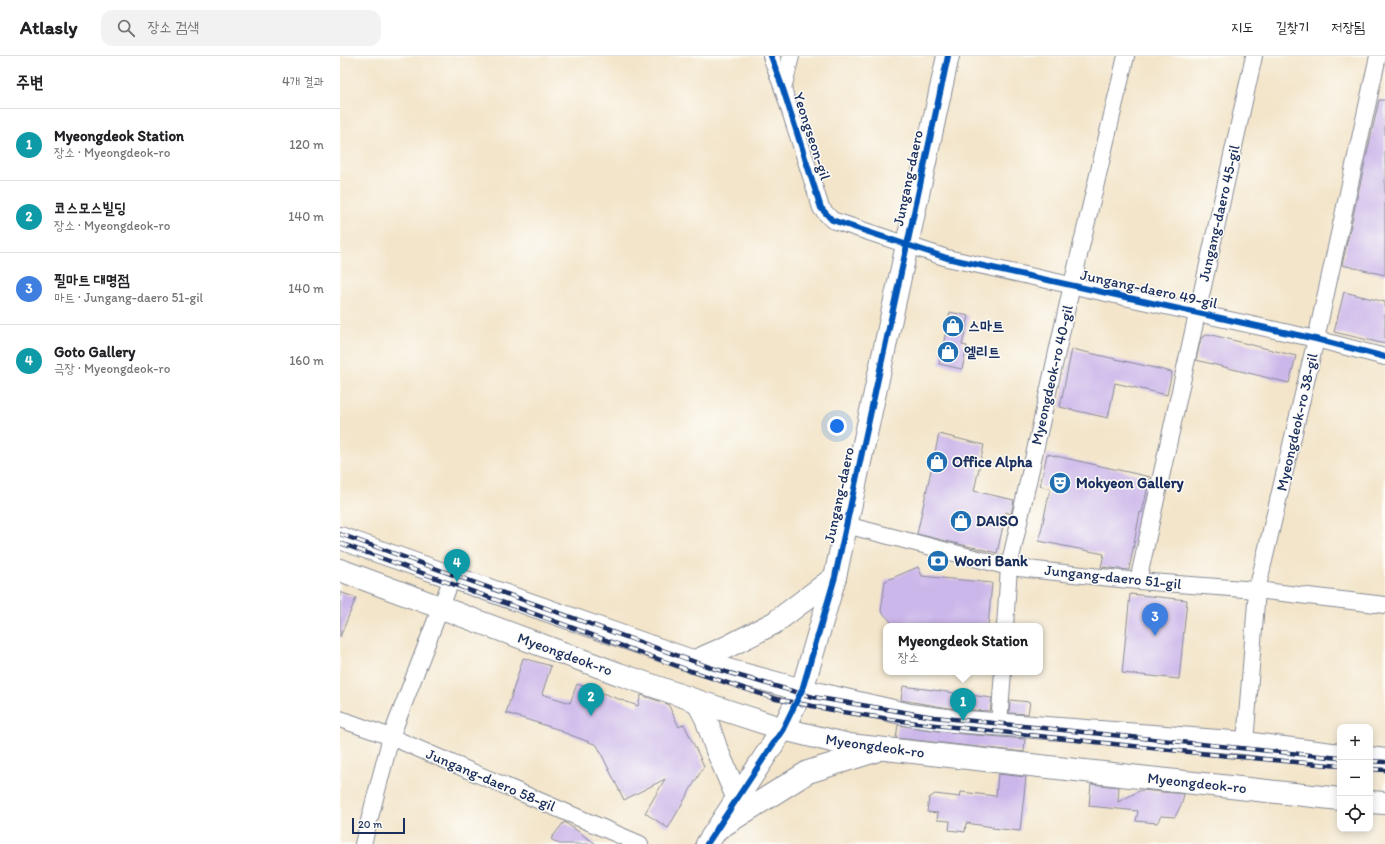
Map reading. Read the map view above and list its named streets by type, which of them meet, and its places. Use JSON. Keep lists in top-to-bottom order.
{
  "streets": {
    "main road": ["Jungang-daero", "Myeongdeok-ro"],
    "street": [
      "Yeongseon-gil",
      "Jungang-daero 45-gil",
      "Jungang-daero 49-gil",
      "Myeongdeok-ro 40-gil",
      "Myeongdeok-ro 38-gil",
      "Jungang-daero 51-gil",
      "Jungang-daero 58-gil"
    ]
  },
  "crossings": [
    ["Yeongseon-gil", "Jungang-daero 49-gil"],
    ["Jungang-daero", "Jungang-daero 49-gil"],
    ["Jungang-daero", "Jungang-daero 51-gil"],
    ["Jungang-daero", "Myeongdeok-ro"],
    ["Jungang-daero 45-gil", "Jungang-daero 49-gil"],
    ["Jungang-daero 45-gil", "Jungang-daero 51-gil"],
    ["Jungang-daero 49-gil", "Myeongdeok-ro 40-gil"],
    ["Jungang-daero 49-gil", "Myeongdeok-ro 38-gil"],
    ["Myeongdeok-ro 40-gil", "Jungang-daero 51-gil"],
    ["Myeongdeok-ro 38-gil", "Jungang-daero 51-gil"]
  ],
  "places": {
    "shop": [
      "스마트",
      "엘리트",
      "Office Alpha",
      "DAISO"
    ],
    "theatre": ["Mokyeon Gallery"],
    "bank": ["Woori Bank"]
  },
  "scale_bar": "20 m",
  "page": {
    "header": "Atlasly",
    "search": "장소 검색",
    "nav": ["지도", "길찾기", "저장됨"],
    "heading": ["주변", "4개 결과"],
    "list": [
      {
        "mark": "1",
        "name": "Myeongdeok Station",
        "note": "장소 · Myeongdeok-ro",
        "value": "120 m"
      },
      {
        "mark": "2",
        "name": "코스모스빌딩",
        "note": "장소 · Myeongdeok-ro",
        "value": "140 m"
      },
      {
        "mark": "3",
        "name": "필마트 대명점",
        "note": "마트 · Jungang-daero 51-gil",
        "value": "140 m"
      },
      {
        "mark": "4",
        "name": "Goto Gallery",
        "note": "극장 · Myeongdeok-ro",
        "value": "160 m"
      }
    ],
    "pins": [
      "4",
      "3",
      "2",
      "1"
    ],
    "popup": ["Myeongdeok Station", "장소"],
    "map_buttons": ["+", "−"],
    "scale": "20 m"
  }
}
